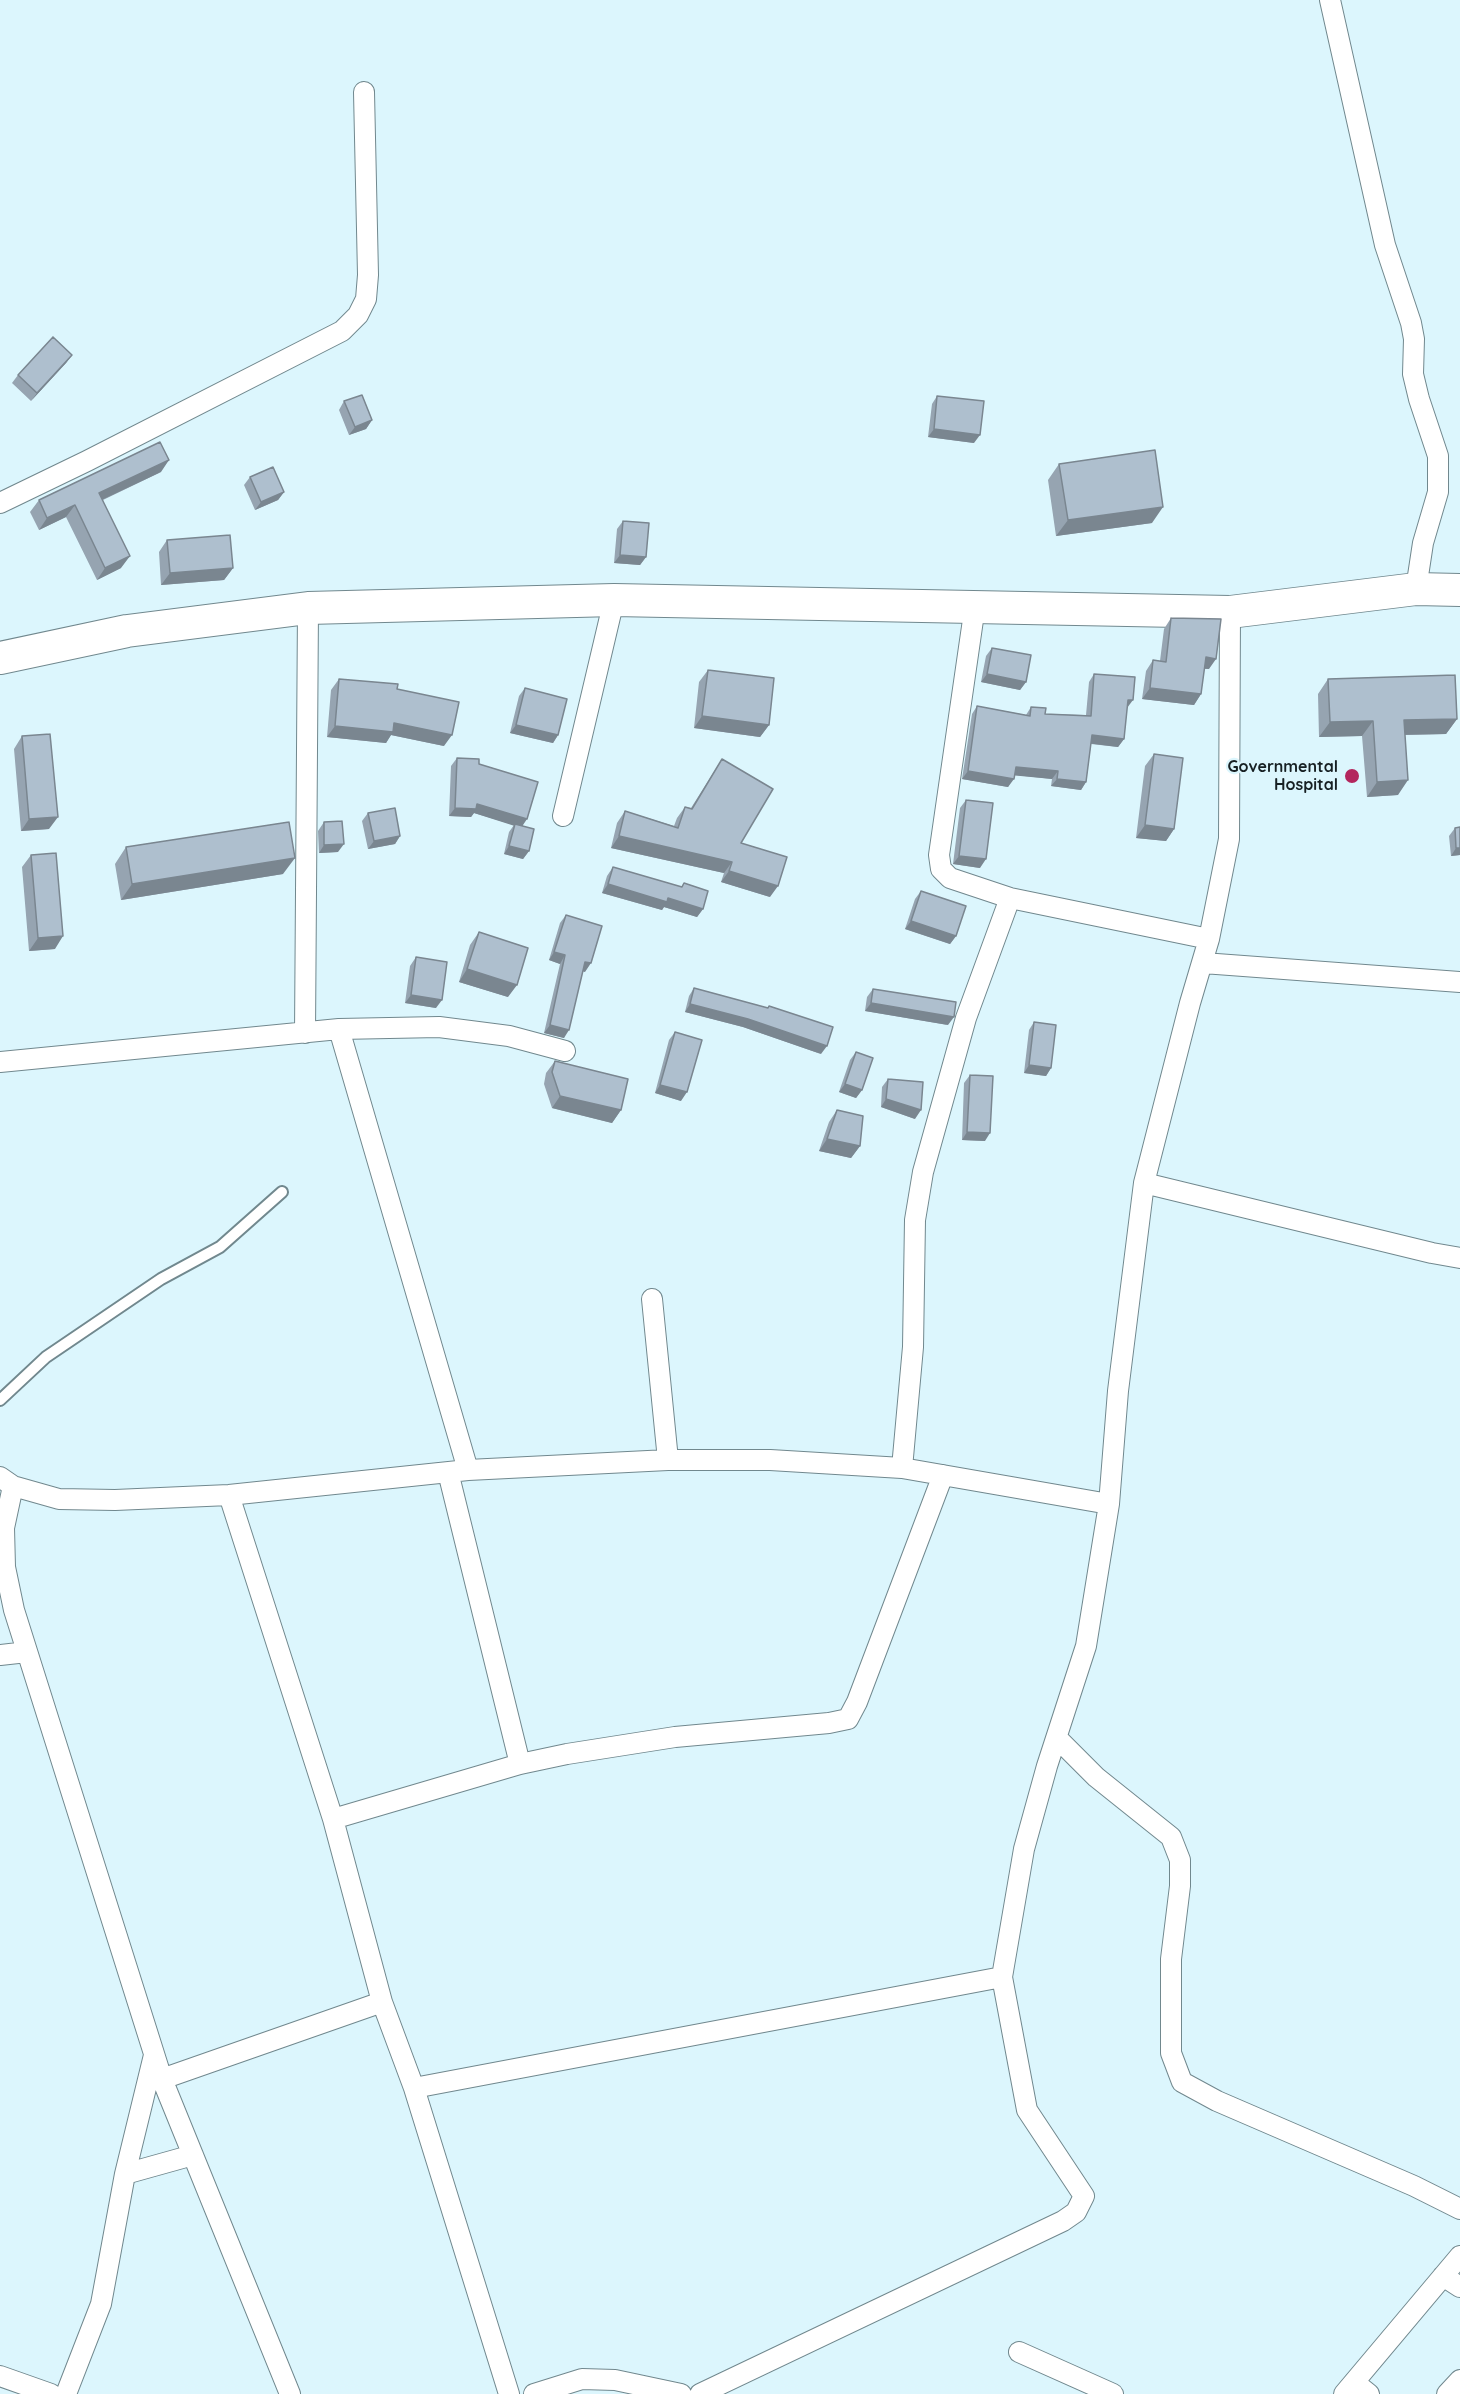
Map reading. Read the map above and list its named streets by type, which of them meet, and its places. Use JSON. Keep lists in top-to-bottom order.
{
  "places": ["Governmental Hospital"]
}
